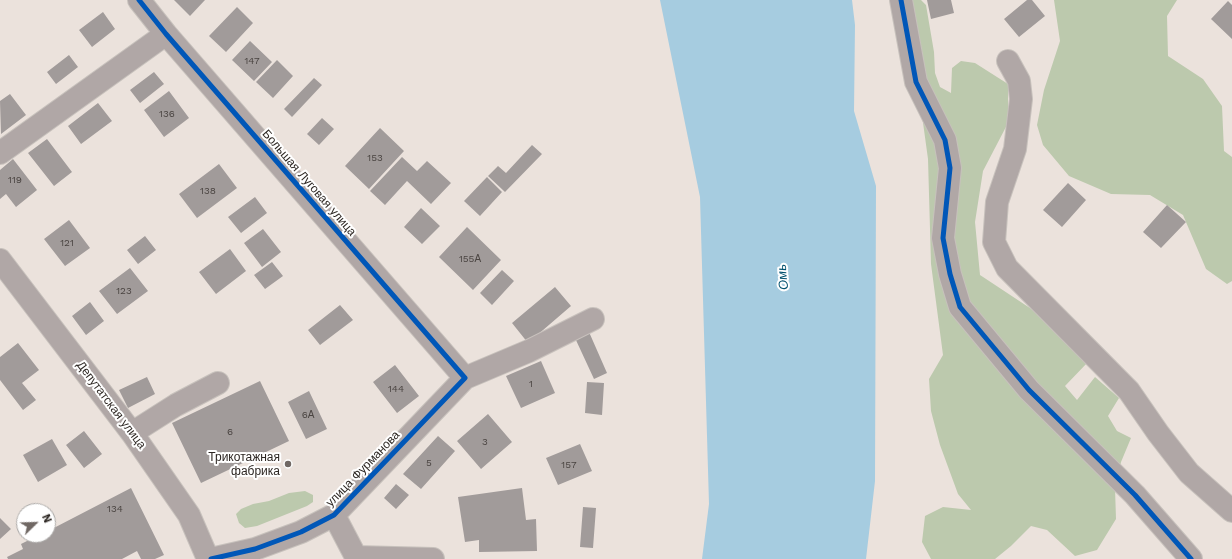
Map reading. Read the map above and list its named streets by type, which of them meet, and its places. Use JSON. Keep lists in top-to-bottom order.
{
  "streets": {
    "street": ["Большая Луговая улица", "Депутатская улица", "улица Фурманова"]
  },
  "crossings": [
    ["Большая Луговая улица", "улица Фурманова"],
    ["Депутатская улица", "улица Фурманова"]
  ],
  "water": ["Омь"],
  "places": ["Трикотажная фабрика"],
  "house_numbers": [
    "147",
    "136",
    "153",
    "119",
    "138",
    "121",
    "155А",
    "123",
    "1",
    "144",
    "6А",
    "6",
    "3",
    "5",
    "157",
    "134"
  ],
  "north": "top right"
}
